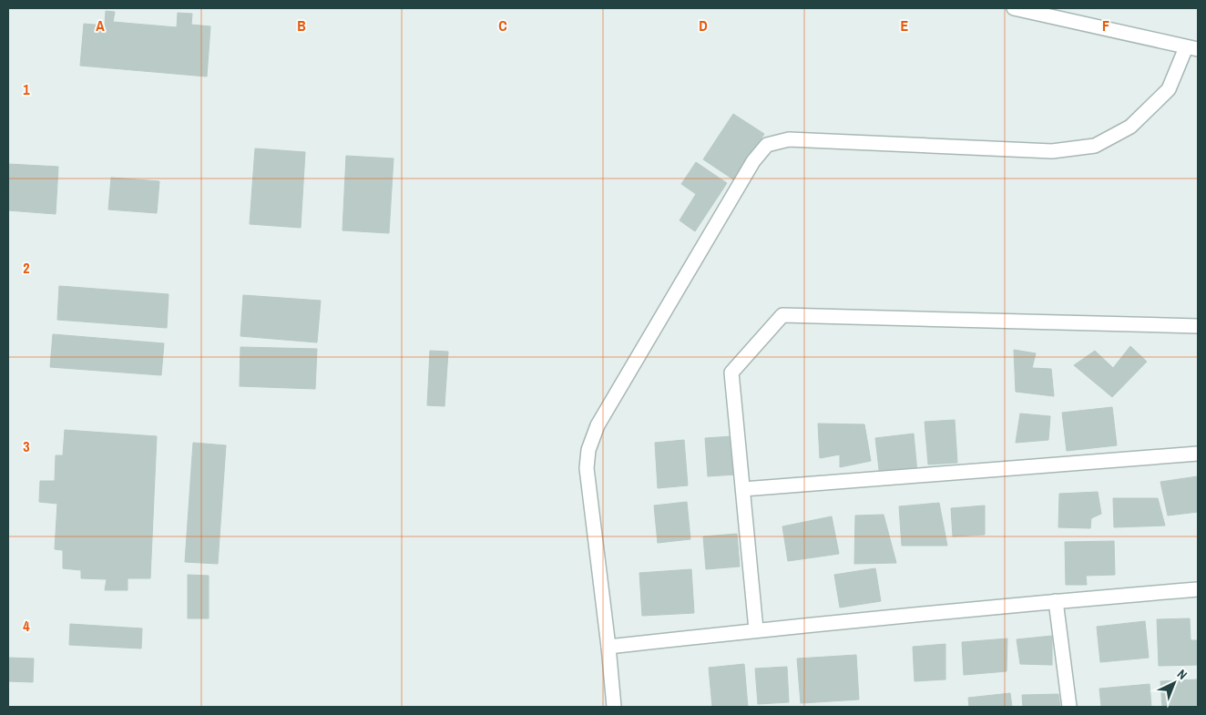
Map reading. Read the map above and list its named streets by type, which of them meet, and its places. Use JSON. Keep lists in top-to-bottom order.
{
  "north": "top right",
  "grid": {
    "columns": [
      "A",
      "B",
      "C",
      "D",
      "E",
      "F"
    ],
    "rows": [
      "1",
      "2",
      "3",
      "4"
    ]
  }
}
